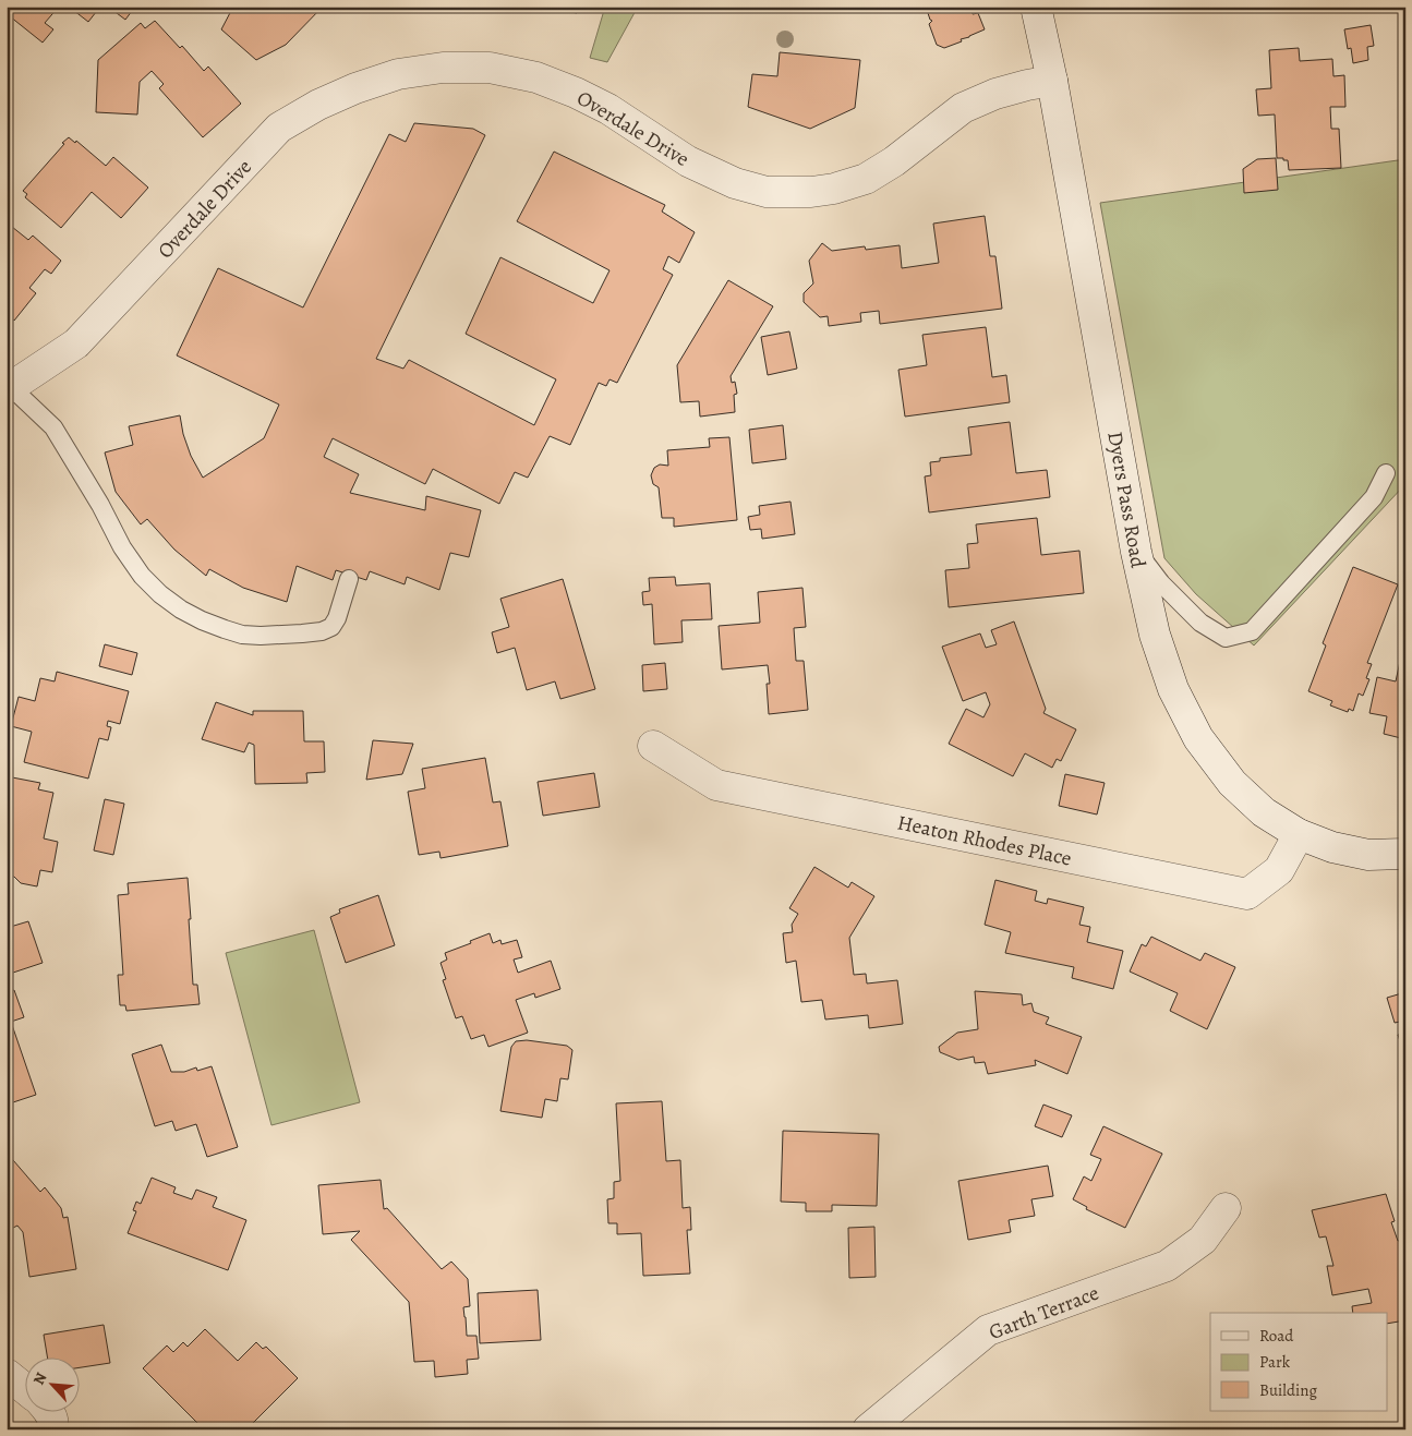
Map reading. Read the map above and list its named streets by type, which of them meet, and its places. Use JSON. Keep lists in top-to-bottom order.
{
  "streets": {
    "street": [
      "Overdale Drive",
      "Dyers Pass Road",
      "Heaton Rhodes Place",
      "Garth Terrace"
    ]
  },
  "crossings": [
    ["Overdale Drive", "Dyers Pass Road"],
    ["Dyers Pass Road", "Heaton Rhodes Place"]
  ],
  "legend": ["Road", "Park", "Building"],
  "north": "top left"
}
